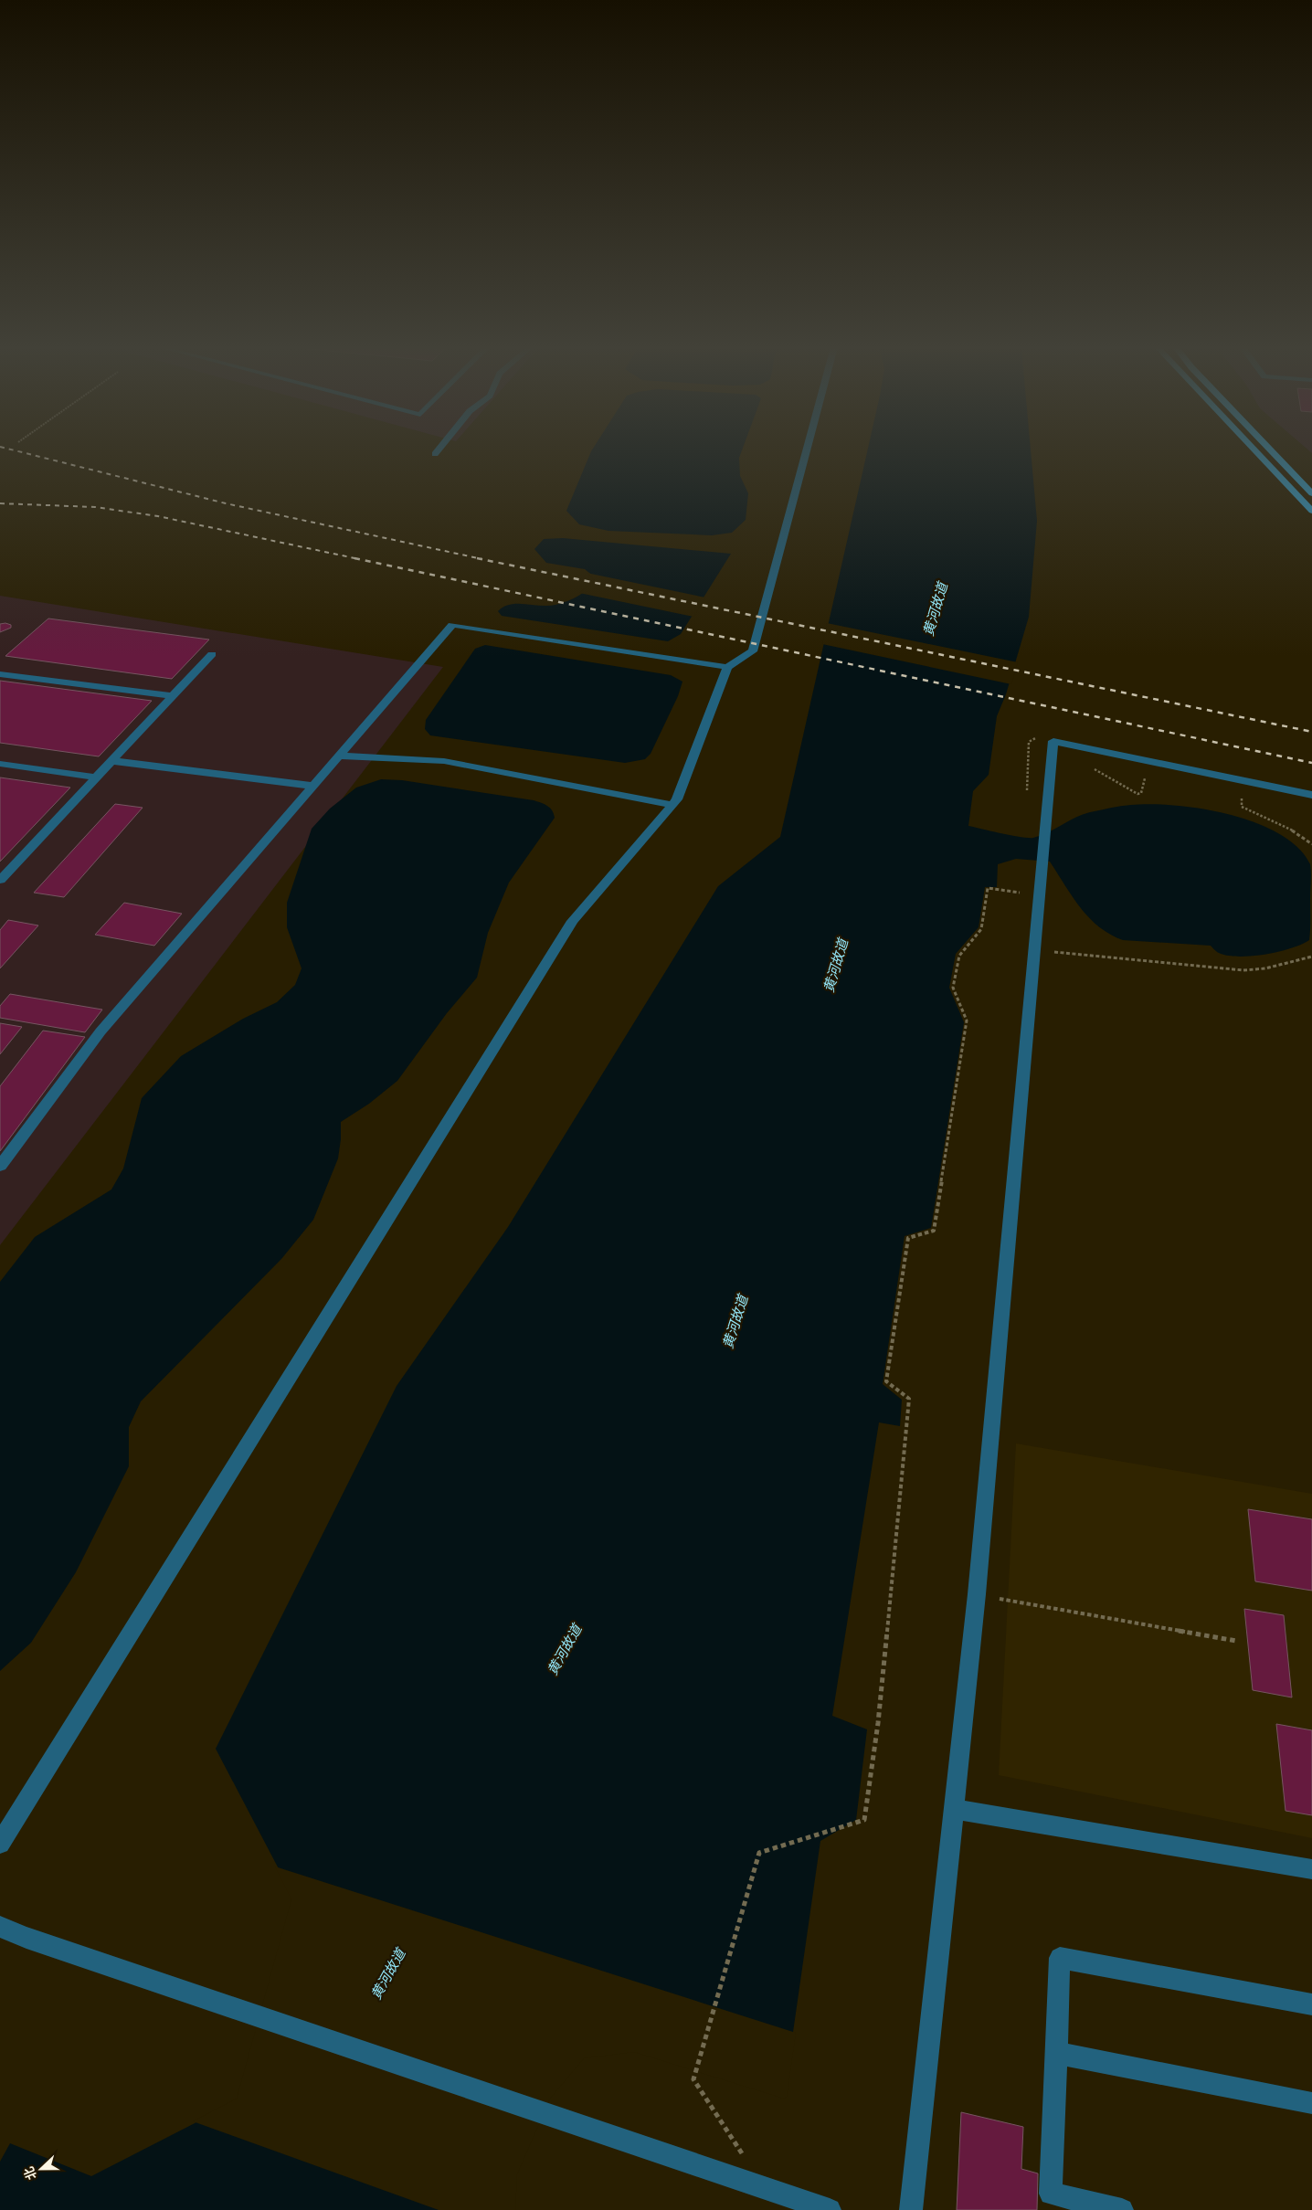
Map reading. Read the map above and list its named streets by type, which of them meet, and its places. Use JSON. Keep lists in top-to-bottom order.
{
  "water": ["黄河故道"],
  "north": "left"
}
